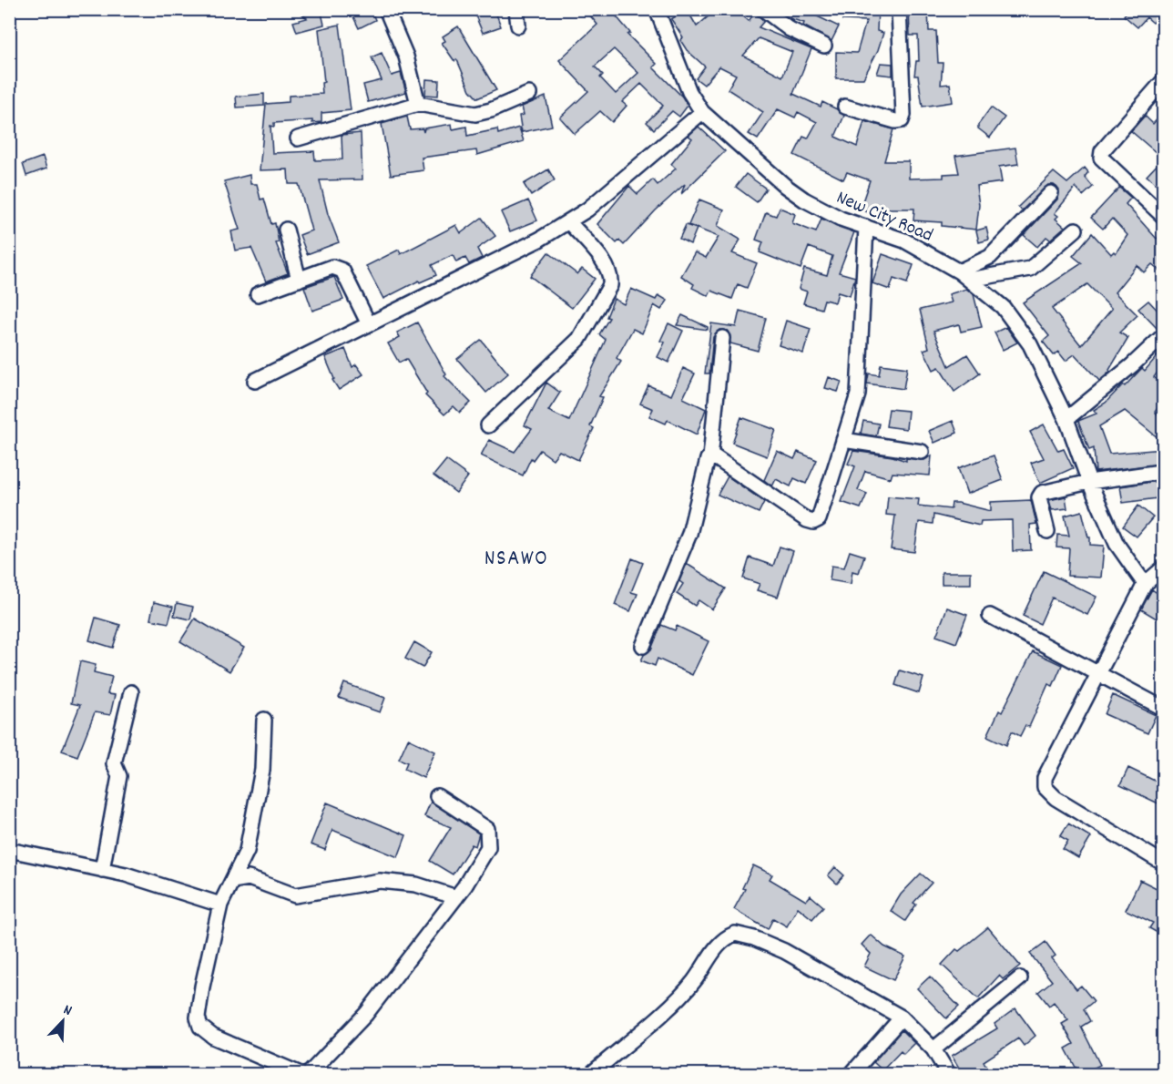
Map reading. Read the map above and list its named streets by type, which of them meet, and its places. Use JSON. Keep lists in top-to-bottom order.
{
  "streets": {
    "street": ["New City Road"]
  },
  "districts": ["NSAWO"],
  "north": "top right"
}
